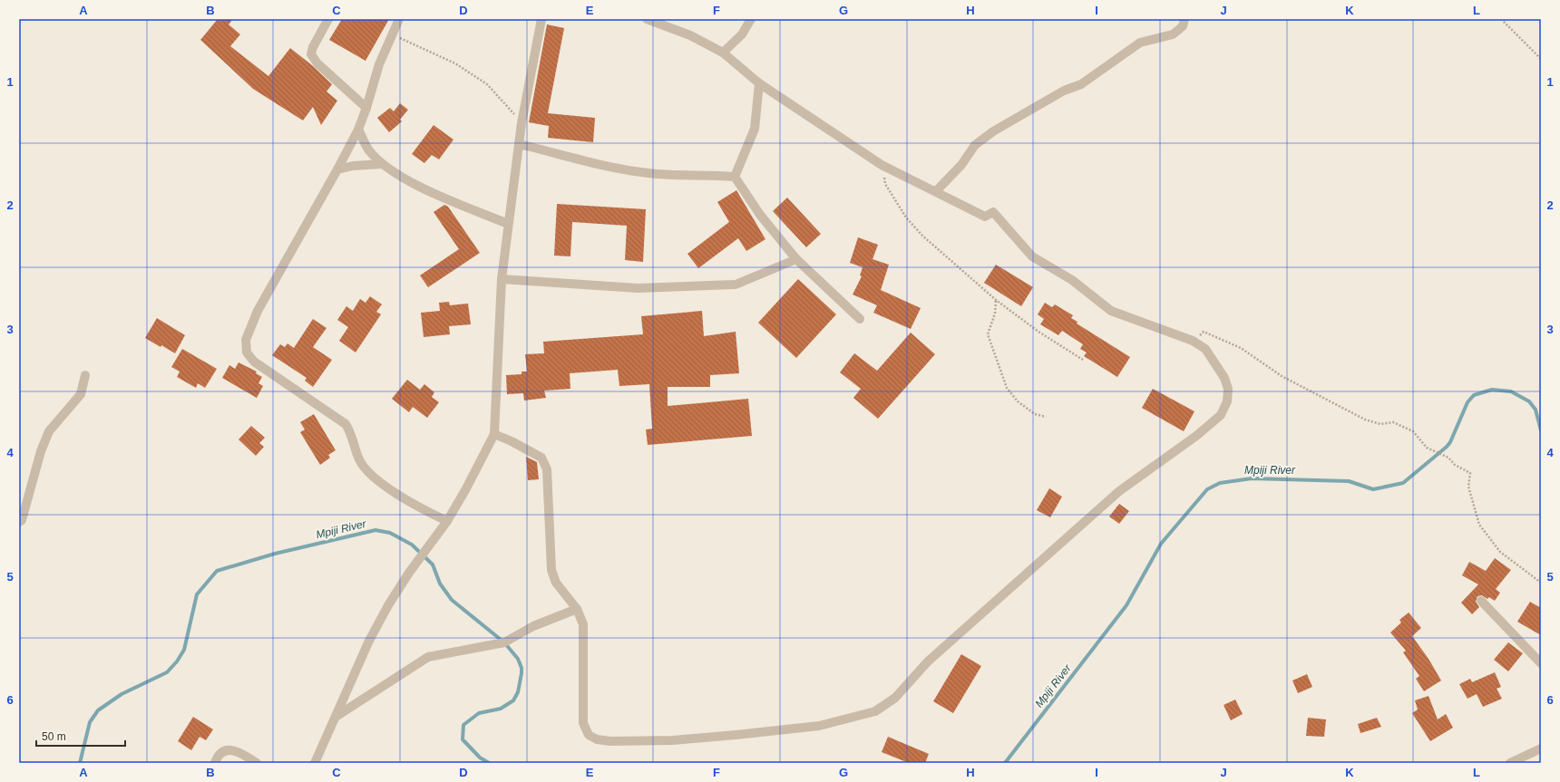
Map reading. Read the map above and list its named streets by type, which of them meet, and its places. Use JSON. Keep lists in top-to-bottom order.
{
  "water": ["Mpiji River"],
  "scale_bar": "50 m",
  "grid": {
    "columns": [
      "A",
      "B",
      "C",
      "D",
      "E",
      "F",
      "G",
      "H",
      "I",
      "J",
      "K",
      "L"
    ],
    "rows": [
      "1",
      "2",
      "3",
      "4",
      "5",
      "6"
    ]
  }
}
